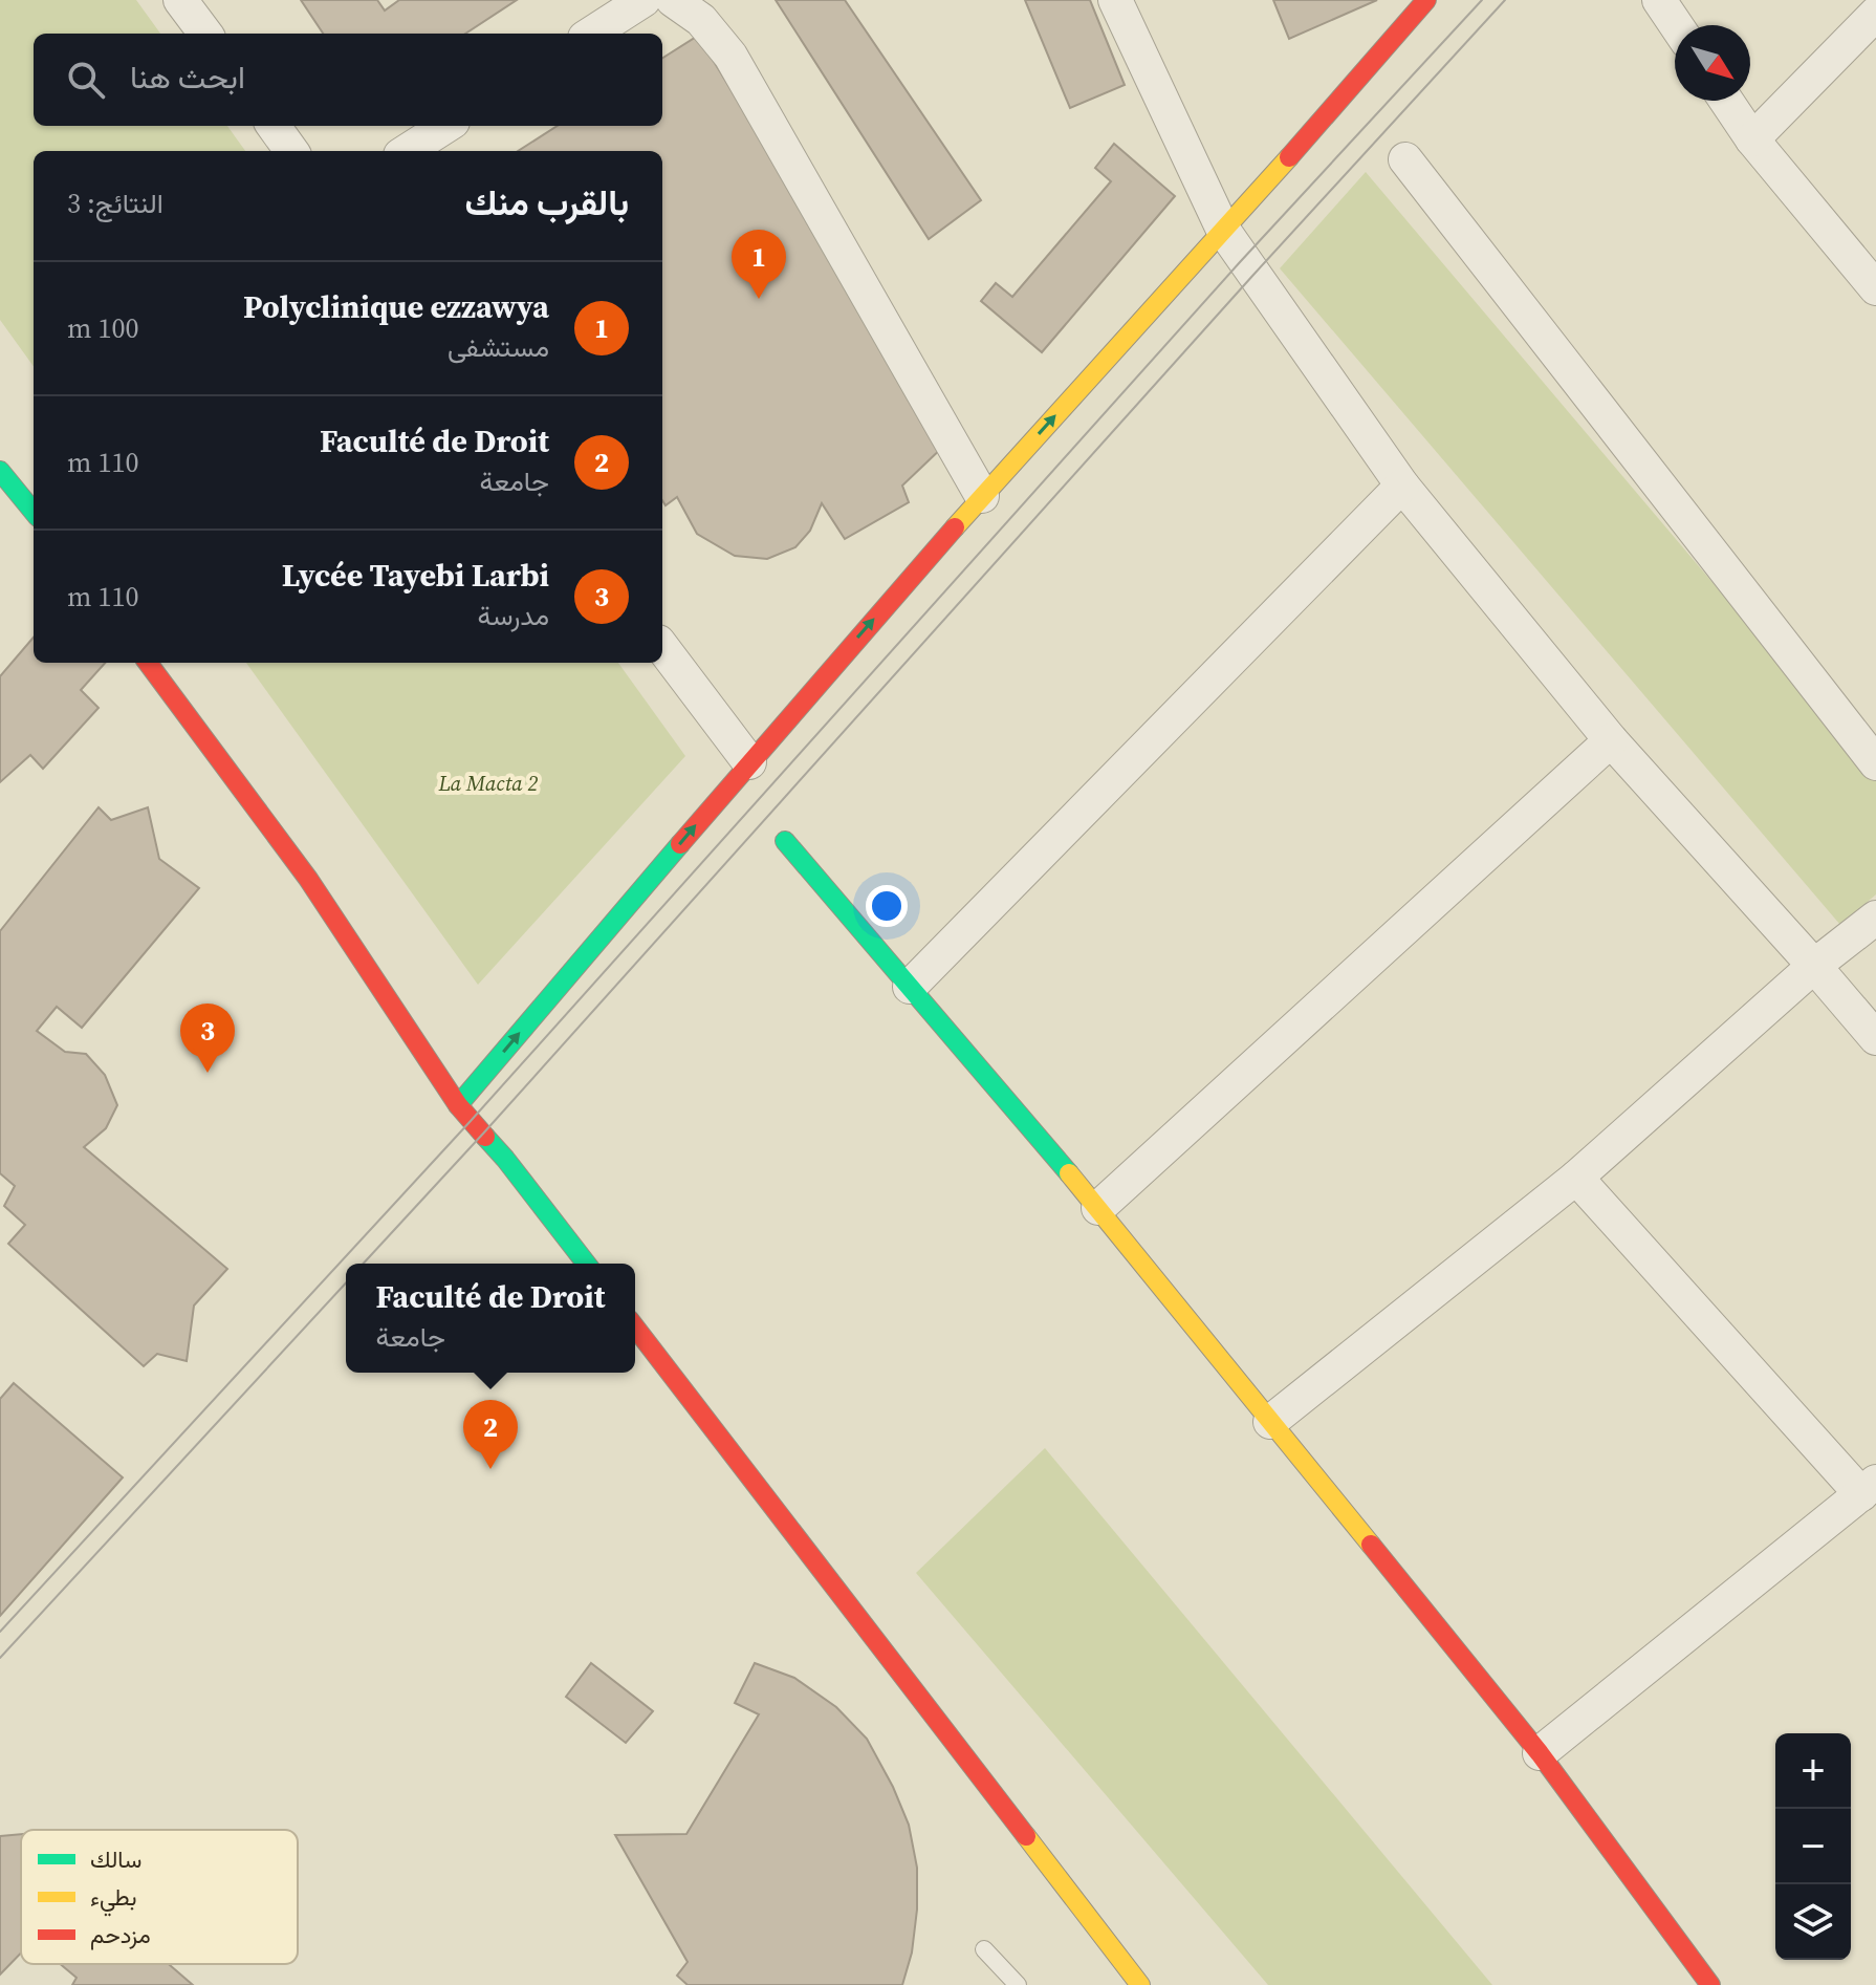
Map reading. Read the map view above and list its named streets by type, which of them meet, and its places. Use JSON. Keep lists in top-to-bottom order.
{
  "parks": ["La Macta 2"],
  "legend": ["سالك", "بطيء", "مزدحم"],
  "north": "bottom right",
  "page": {
    "search": "ابحث هنا",
    "heading": ["بالقرب منك", "النتائج: 3"],
    "pins": ["1", "3", "2"],
    "list": [
      {
        "mark": "1",
        "name": "Polyclinique ezzawya",
        "note": "مستشفى",
        "value": "100 m"
      },
      {
        "mark": "2",
        "name": "Faculté de Droit",
        "note": "جامعة",
        "value": "110 m"
      },
      {
        "mark": "3",
        "name": "Lycée Tayebi Larbi",
        "note": "مدرسة",
        "value": "110 m"
      }
    ],
    "popup": ["Faculté de Droit", "جامعة"],
    "map_buttons": ["+", "−"]
  }
}
